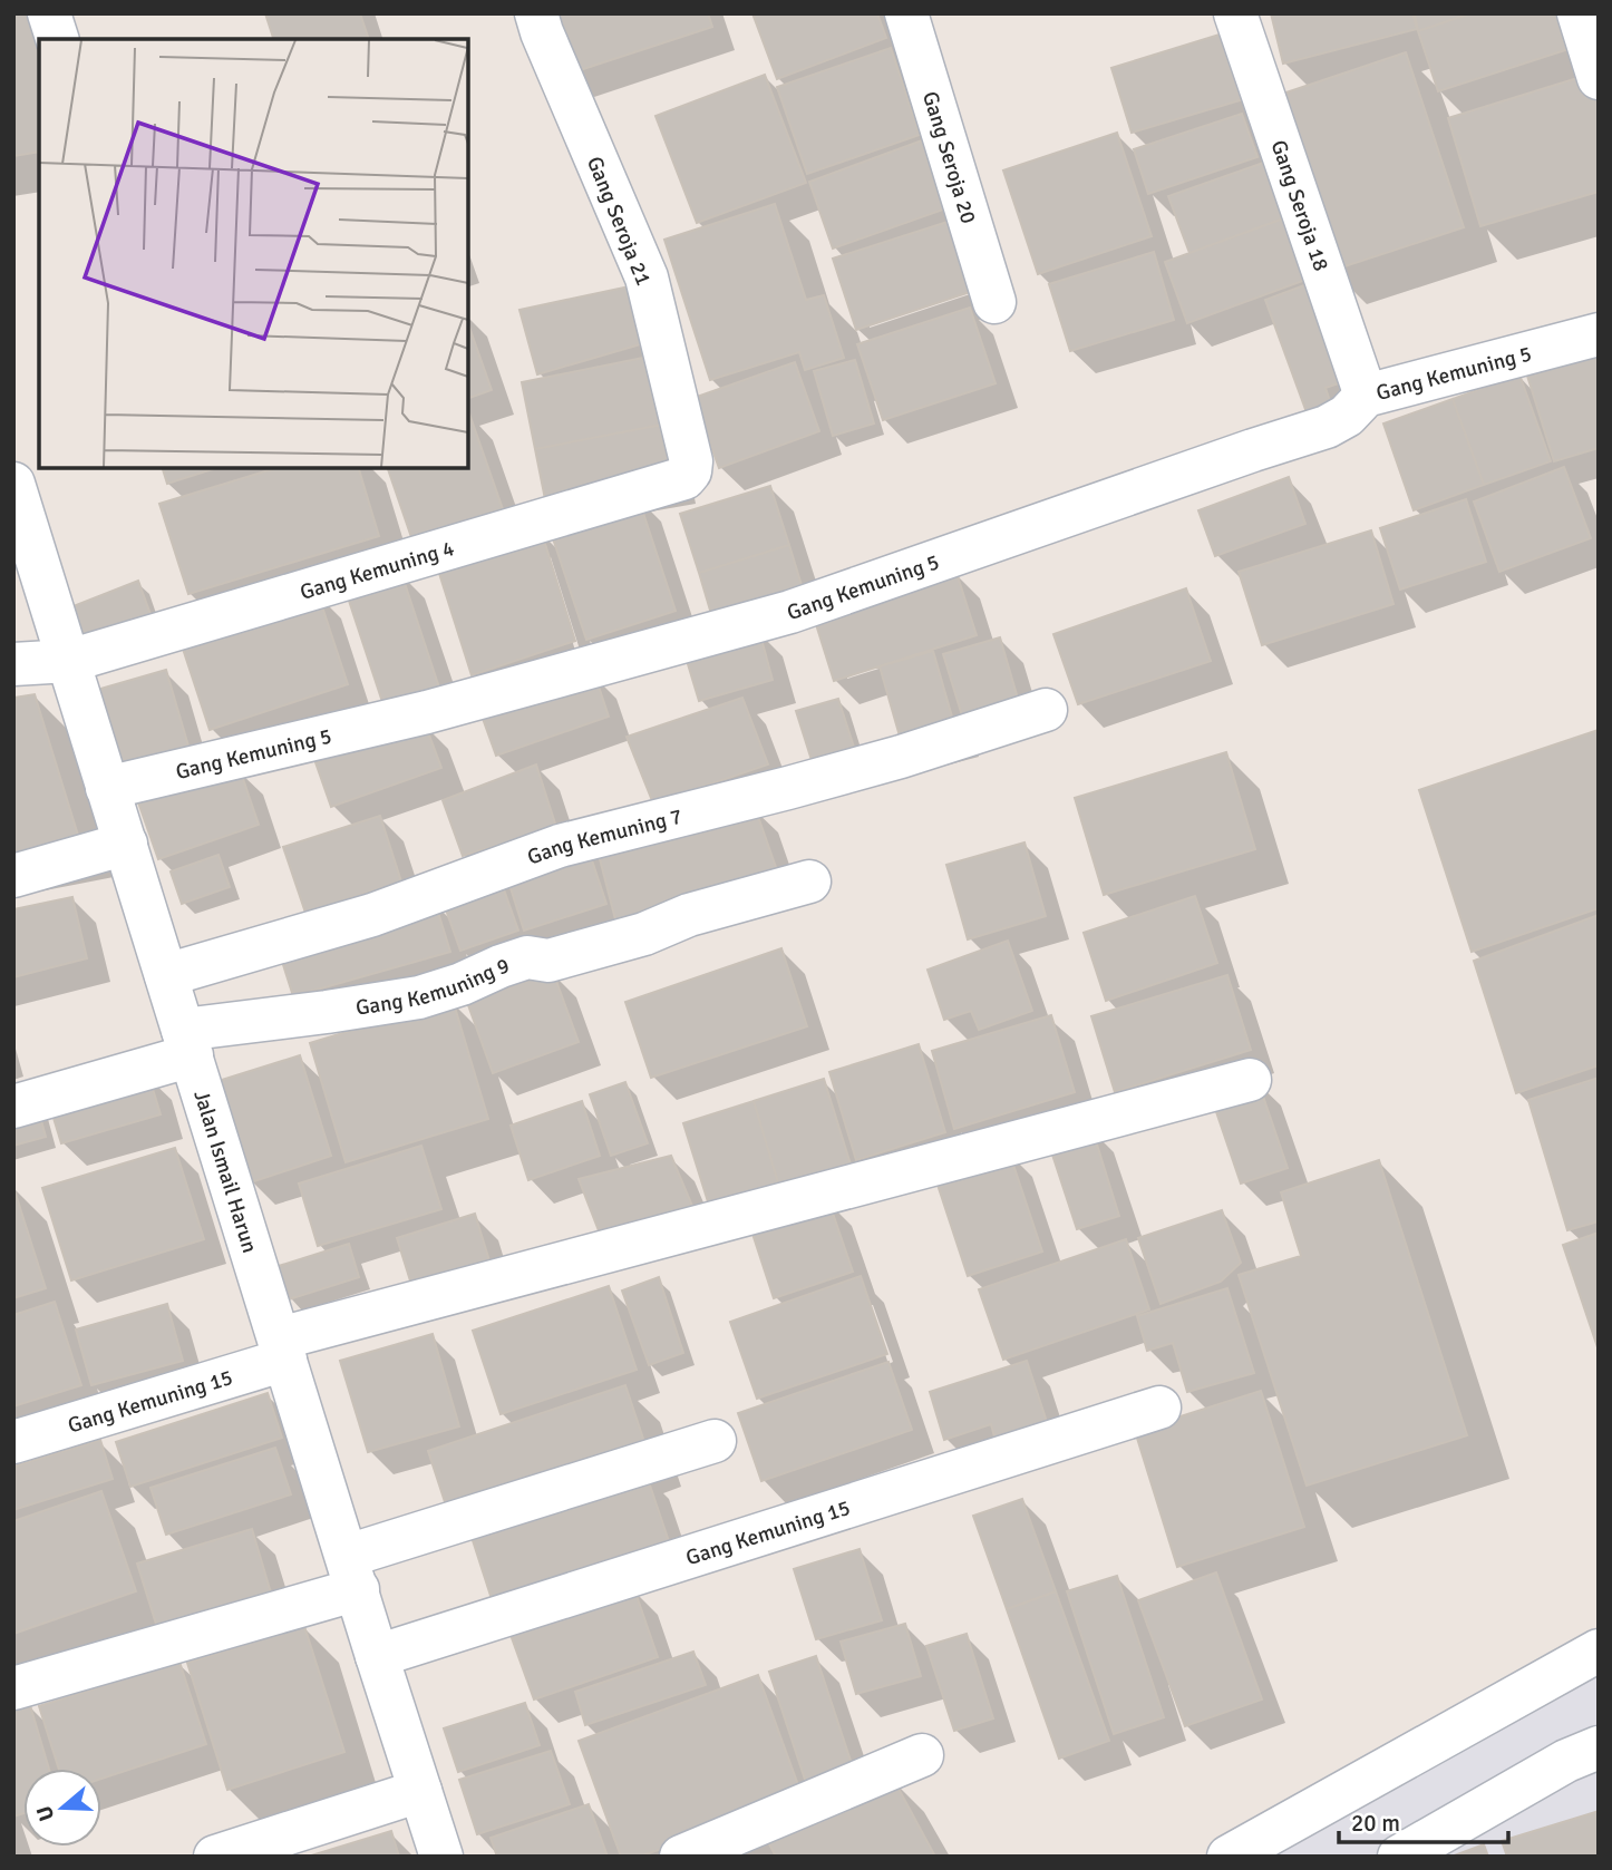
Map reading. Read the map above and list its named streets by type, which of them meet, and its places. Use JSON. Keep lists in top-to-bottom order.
{
  "streets": {
    "street": [
      "Gang Seroja 20",
      "Gang Seroja 18",
      "Gang Seroja 21",
      "Gang Kemuning 5",
      "Gang Kemuning 4",
      "Gang Kemuning 7",
      "Gang Kemuning 9",
      "Jalan Ismail Harun",
      "Gang Kemuning 15"
    ]
  },
  "crossings": [
    ["Gang Seroja 18", "Gang Kemuning 5"],
    ["Gang Seroja 21", "Gang Kemuning 4"],
    ["Gang Kemuning 5", "Jalan Ismail Harun"],
    ["Gang Kemuning 4", "Jalan Ismail Harun"],
    ["Gang Kemuning 7", "Jalan Ismail Harun"],
    ["Gang Kemuning 9", "Jalan Ismail Harun"],
    ["Jalan Ismail Harun", "Gang Kemuning 15"]
  ],
  "scale_bar": "20 m",
  "north": "left"
}
